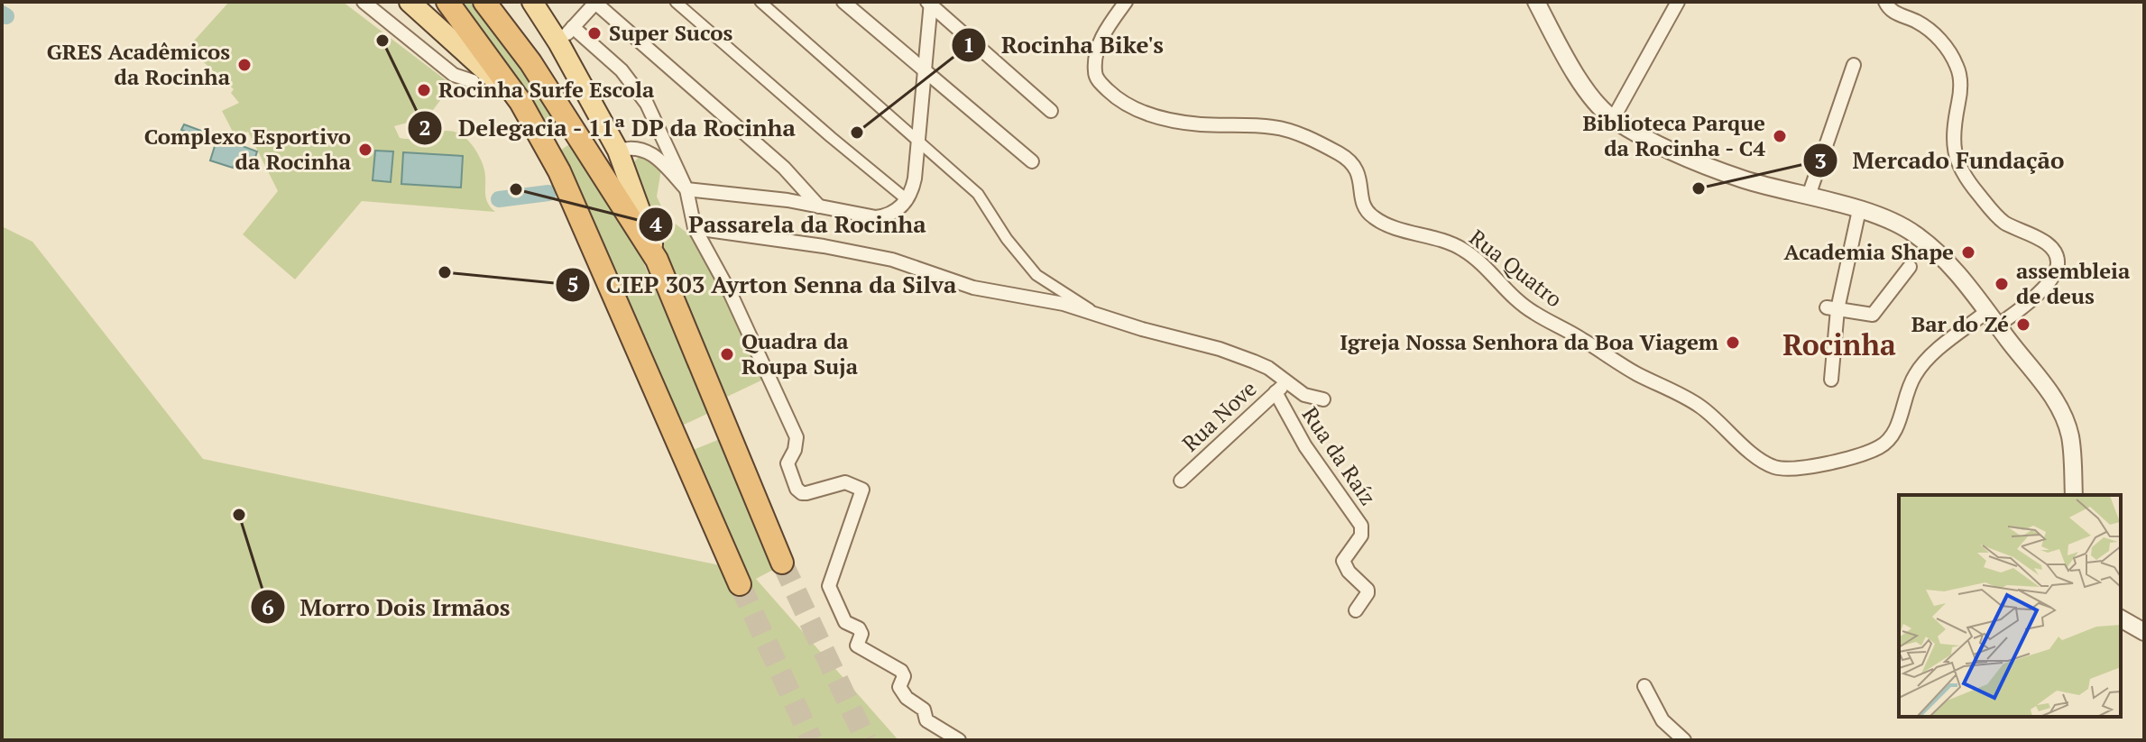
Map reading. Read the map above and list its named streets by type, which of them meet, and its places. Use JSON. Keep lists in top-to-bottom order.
{
  "streets": {
    "street": ["Rua Quatro", "Rua Nove", "Rua da Raíz"]
  },
  "crossings": [
    ["Rua Nove", "Rua da Raíz"]
  ],
  "districts": ["Rocinha"],
  "places": [
    "Super Sucos",
    "Delegacia - 11ª DP da Rocinha",
    "GRES Acadêmicos da Rocinha",
    "Rocinha Surfe Escola",
    "Rocinha Bike's",
    "Biblioteca Parque da Rocinha - C4",
    "Complexo Esportivo da Rocinha",
    "Mercado Fundação",
    "Passarela da Rocinha",
    "Academia Shape",
    "CIEP 303 Ayrton Senna da Silva",
    "assembleia de deus",
    "Bar do Zé",
    "Igreja Nossa Senhora da Boa Viagem",
    "Quadra da Roupa Suja",
    "Morro Dois Irmãos"
  ]
}
